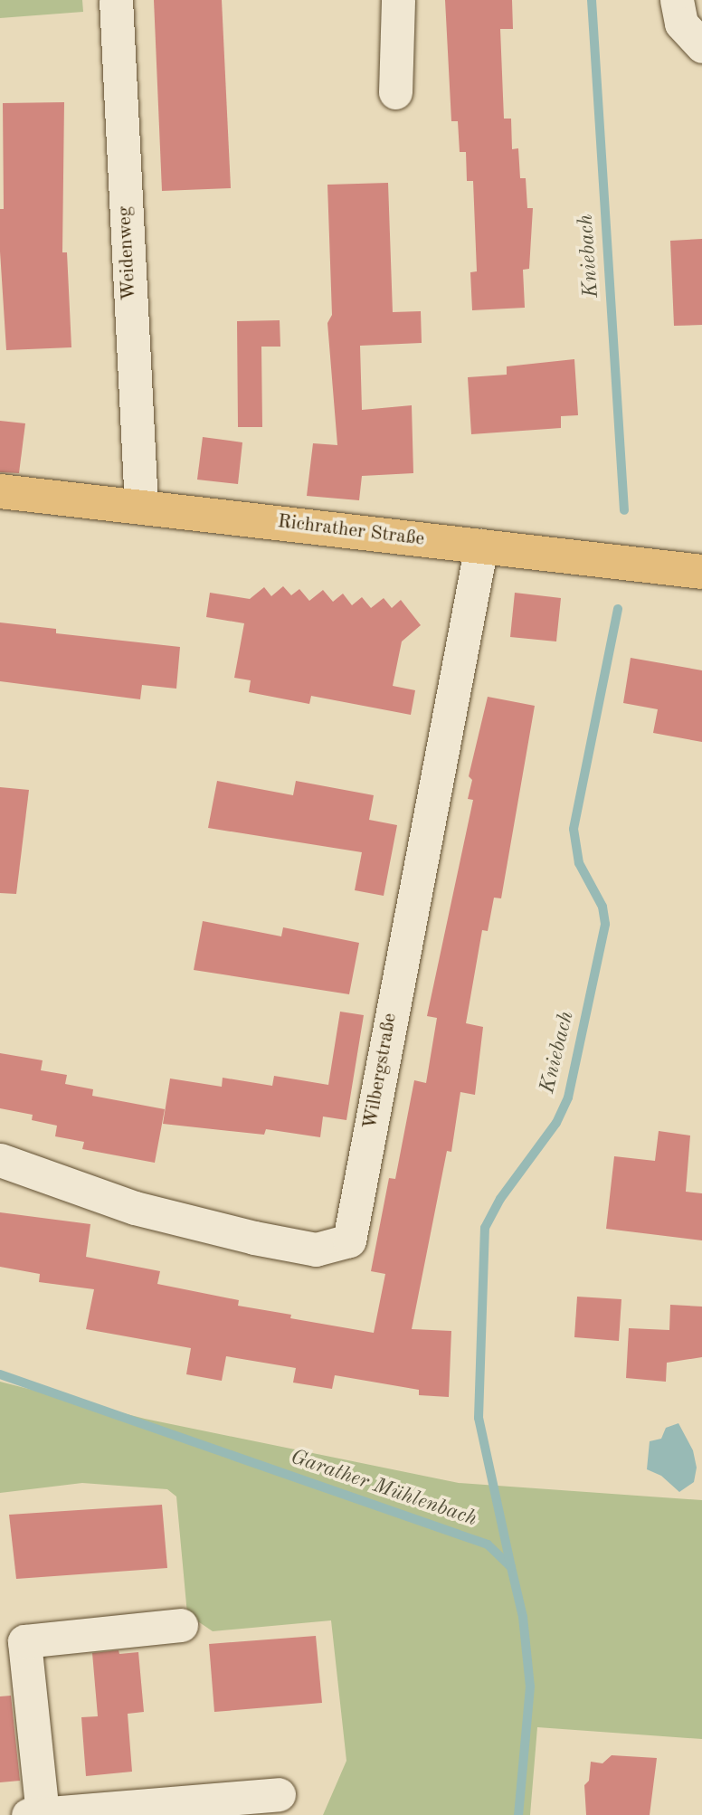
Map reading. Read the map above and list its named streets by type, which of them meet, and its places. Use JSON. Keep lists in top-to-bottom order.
{
  "streets": {
    "main road": ["Richrather Straße"],
    "street": ["Weidenweg", "Wilbergstraße"]
  },
  "crossings": [
    ["Weidenweg", "Richrather Straße"],
    ["Richrather Straße", "Wilbergstraße"]
  ],
  "water": ["Kniebach", "Garather Mühlenbach"]
}
